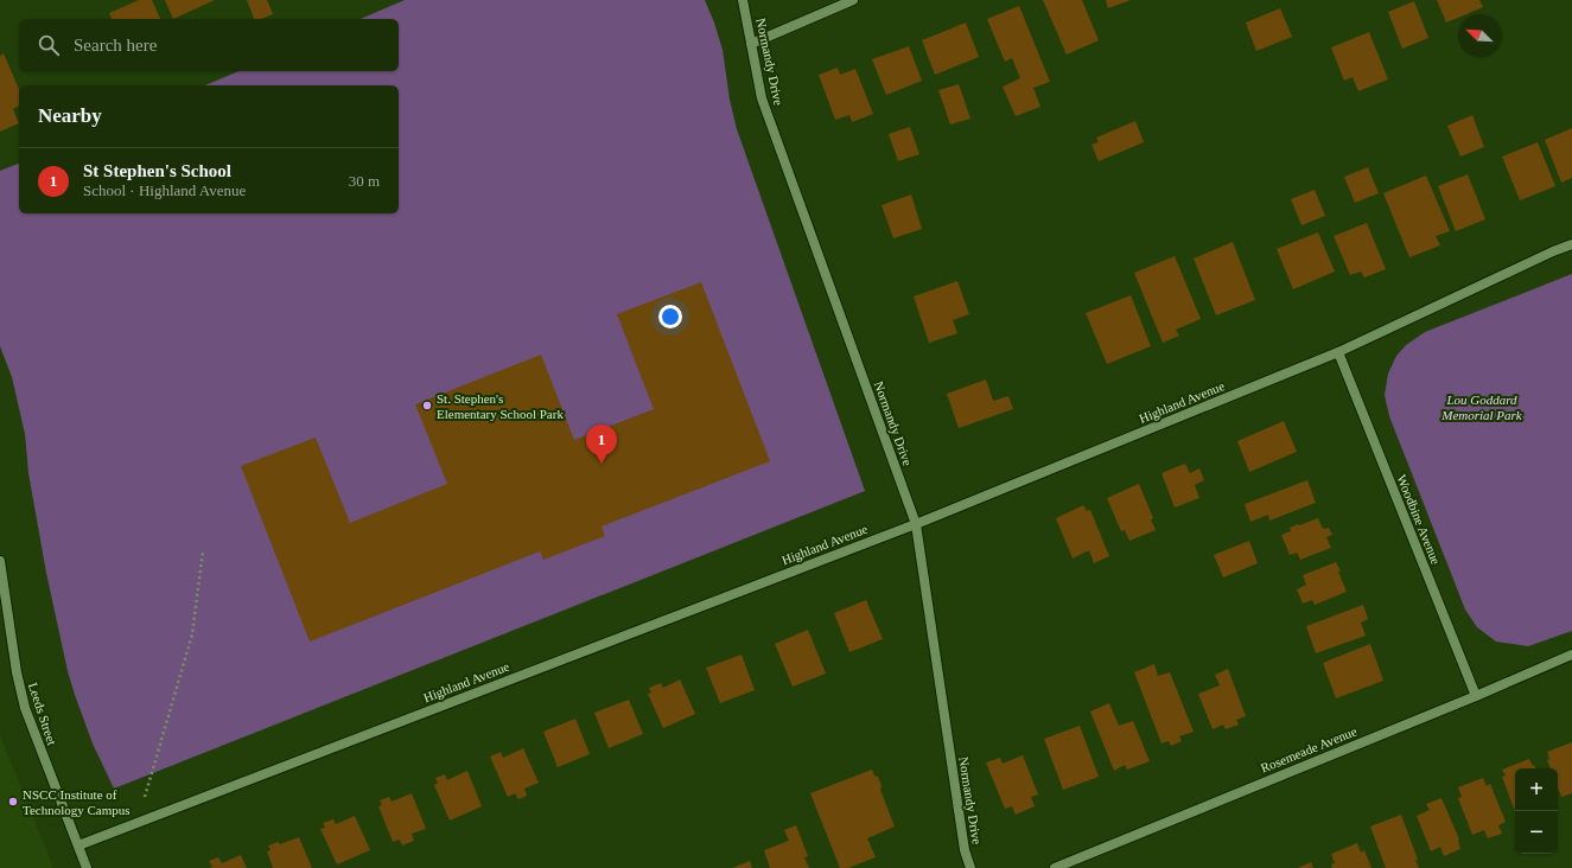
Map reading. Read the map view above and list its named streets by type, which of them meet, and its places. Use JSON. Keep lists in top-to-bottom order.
{
  "streets": {
    "street": [
      "Normandy Drive",
      "Highland Avenue",
      "Woodbine Avenue",
      "Leeds Street",
      "Rosemeade Avenue"
    ]
  },
  "crossings": [
    ["Normandy Drive", "Highland Avenue"],
    ["Highland Avenue", "Woodbine Avenue"],
    ["Highland Avenue", "Leeds Street"],
    ["Woodbine Avenue", "Rosemeade Avenue"]
  ],
  "parks": ["Lou Goddard Memorial Park"],
  "places": ["St. Stephen's Elementary School Park", "NSCC Institute of Technology Campus"],
  "north": "top left",
  "page": {
    "search": "Search here",
    "heading": "Nearby",
    "list": [
      {
        "mark": "1",
        "name": "St Stephen's School",
        "note": "School · Highland Avenue",
        "value": "30 m"
      }
    ],
    "pins": "1",
    "map_buttons": ["+", "−"]
  }
}
